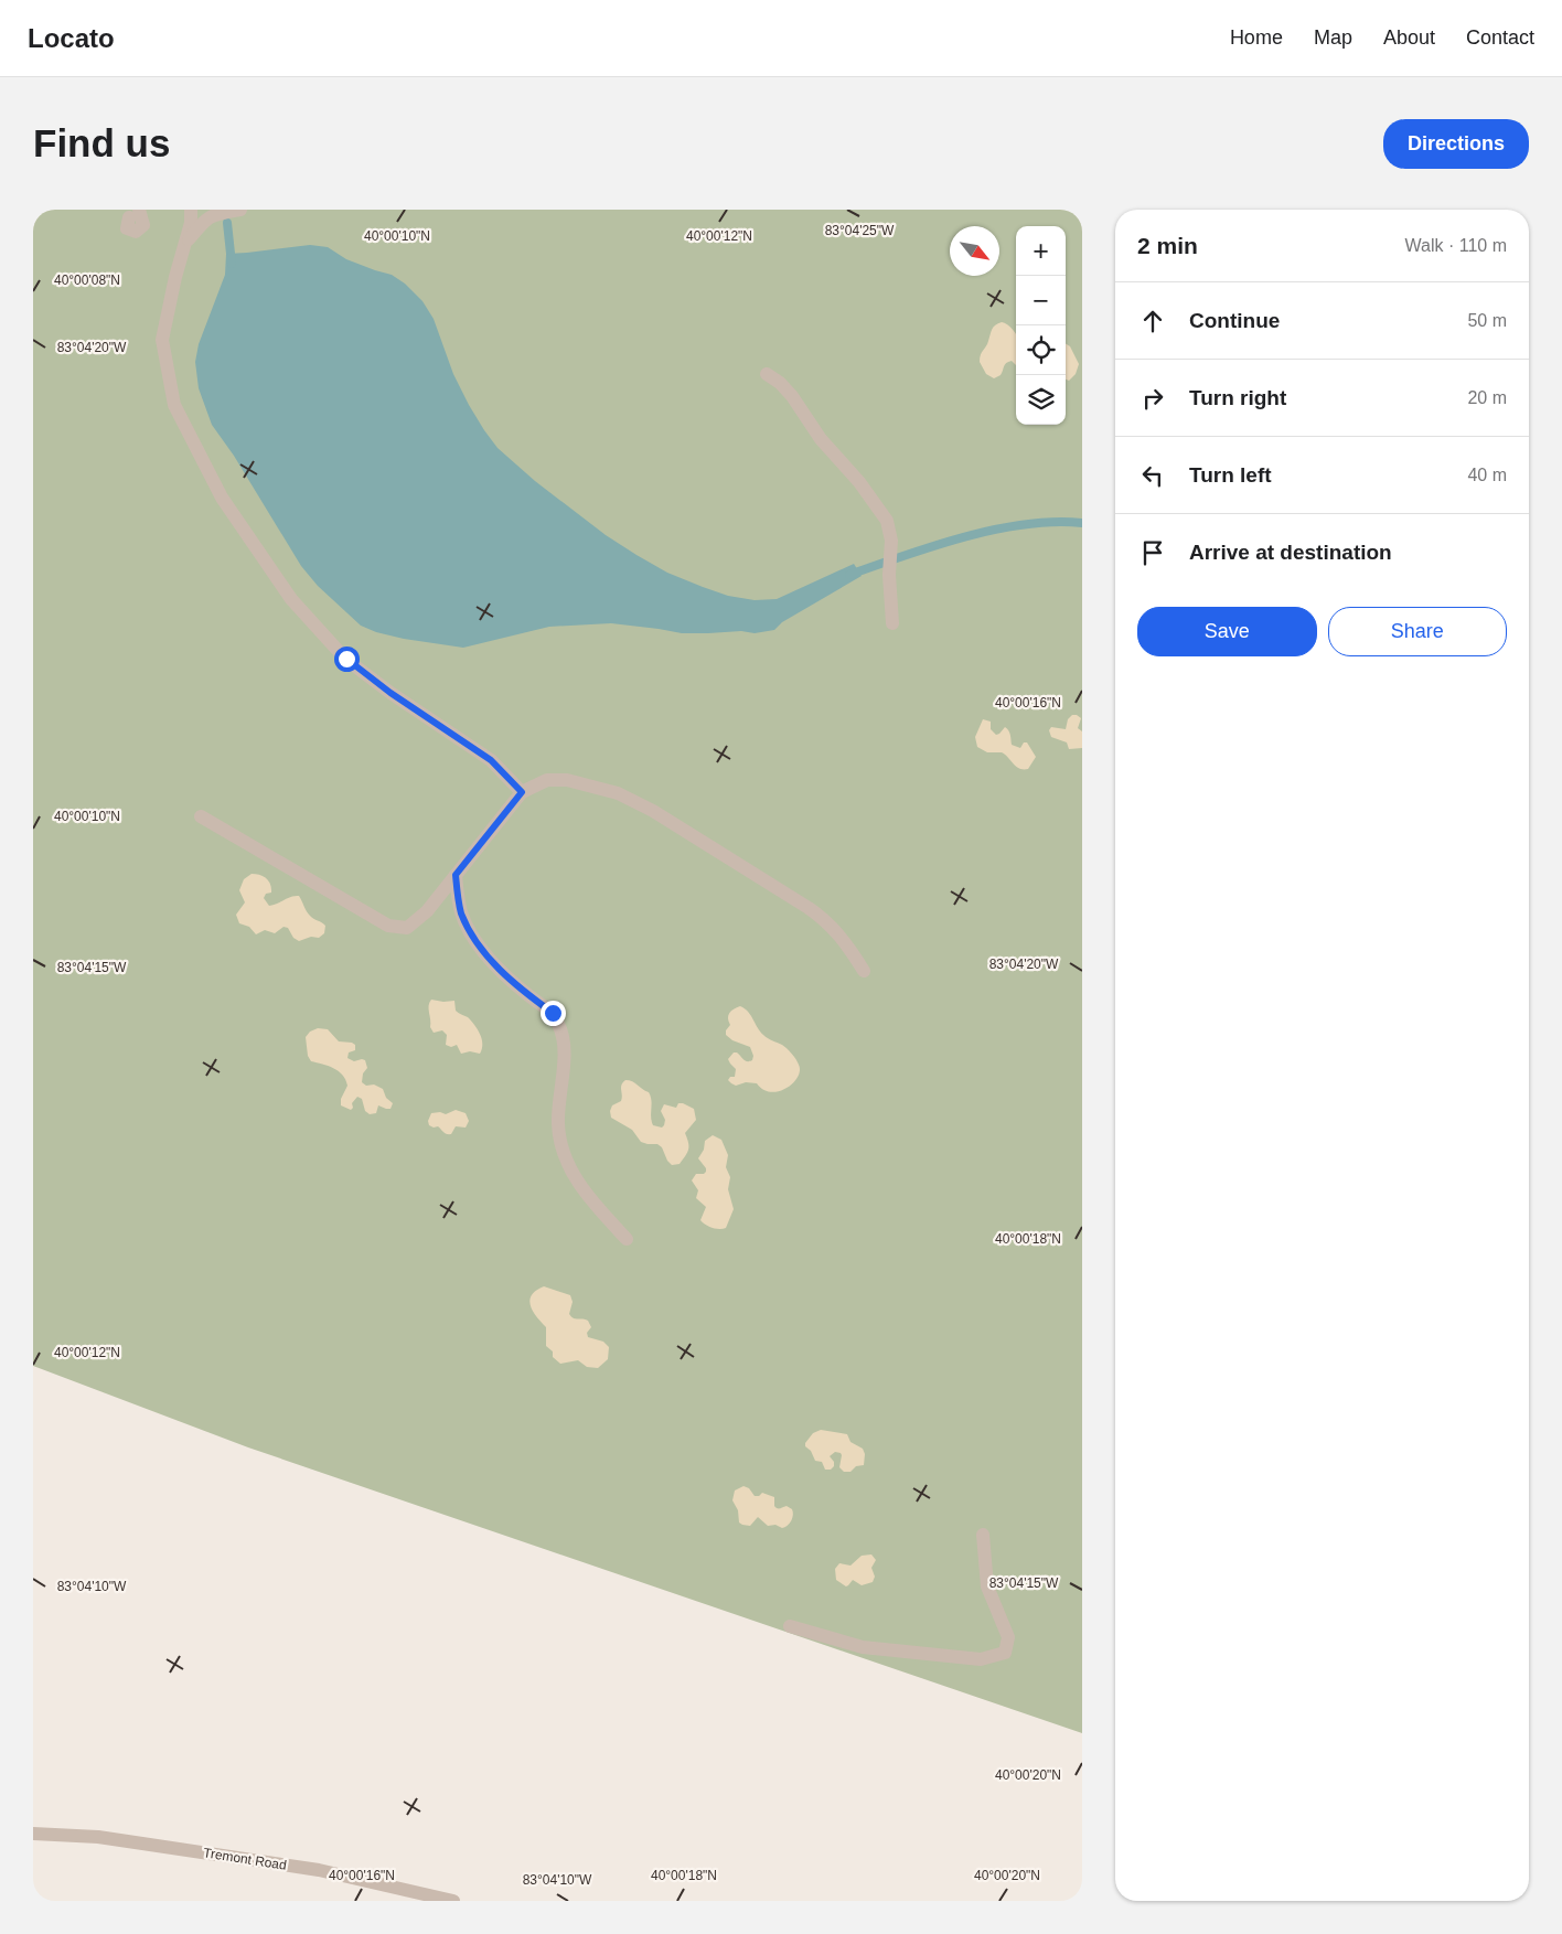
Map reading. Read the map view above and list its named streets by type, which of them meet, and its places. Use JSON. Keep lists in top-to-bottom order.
{
  "streets": {
    "street": ["Tremont Road"]
  },
  "north": "bottom right",
  "page": {
    "header": "Locato",
    "nav": [
      "Home",
      "Map",
      "About",
      "Contact"
    ],
    "buttons": [
      "Directions",
      ["Save", "Share"]
    ],
    "title": "Find us",
    "heading": ["2 min", "Walk · 110 m"],
    "map_buttons": ["+", "−"],
    "list": [
      ["Continue", "50 m"],
      ["Turn right", "20 m"],
      ["Turn left", "40 m"],
      "Arrive at destination"
    ]
  },
  "coordinates": [
    "83°04'25\"W",
    "40°00'12\"N",
    "40°00'10\"N",
    "40°00'08\"N",
    "83°04'20\"W",
    "40°00'16\"N",
    "83°04'15\"W",
    "40°00'18\"N",
    "83°04'10\"W",
    "40°00'20\"N"
  ]
}
